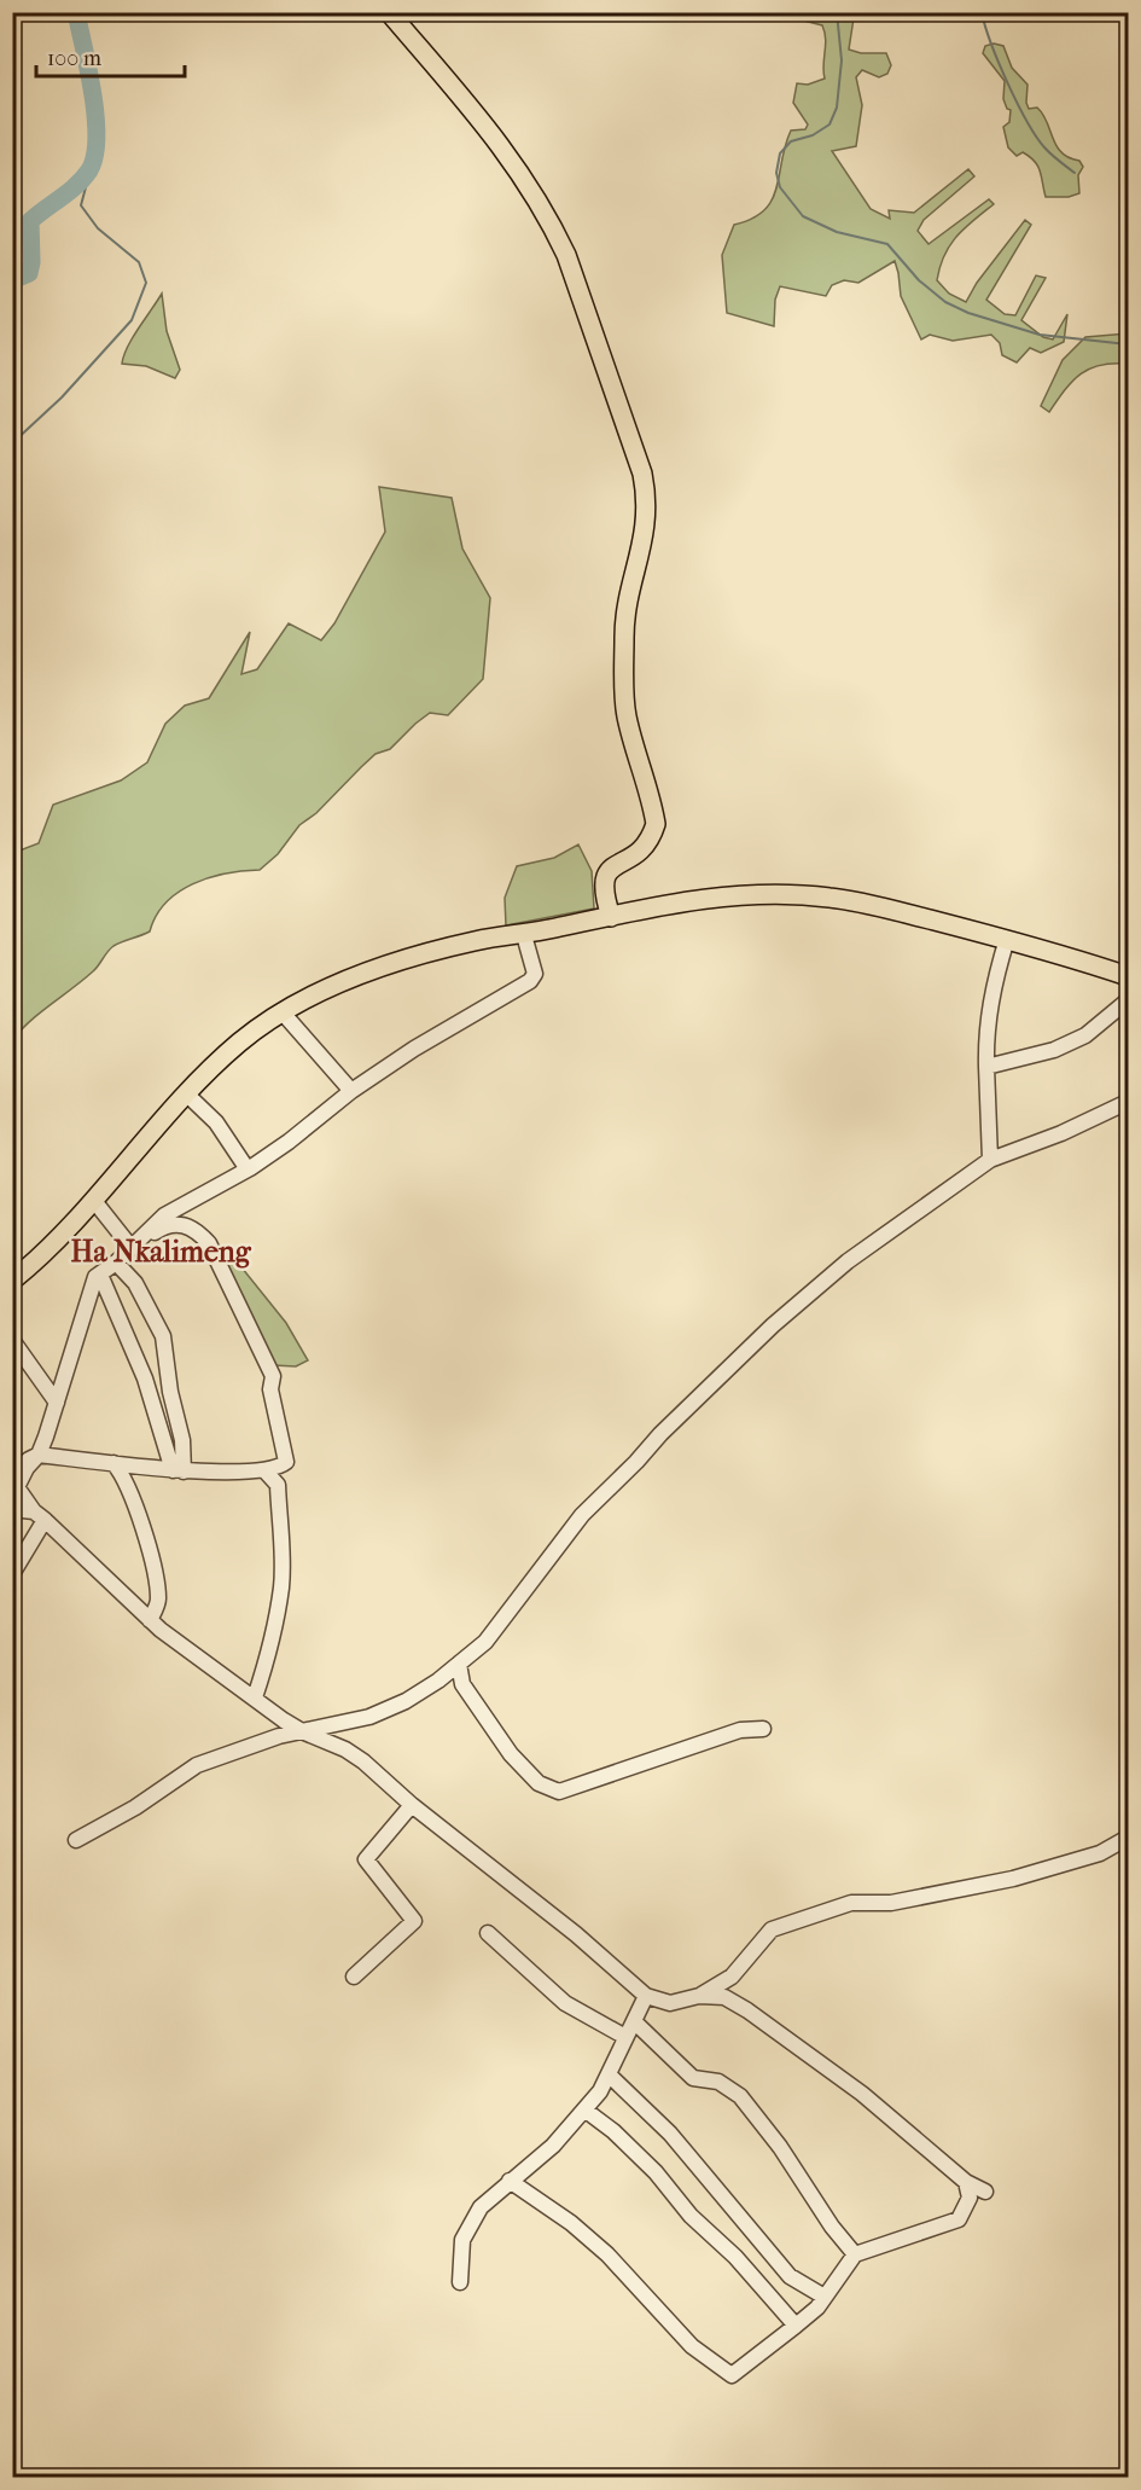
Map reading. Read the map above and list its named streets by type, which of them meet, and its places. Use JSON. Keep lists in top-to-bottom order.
{
  "districts": ["Ha Nkalimeng"],
  "scale_bar": "100 m"
}
